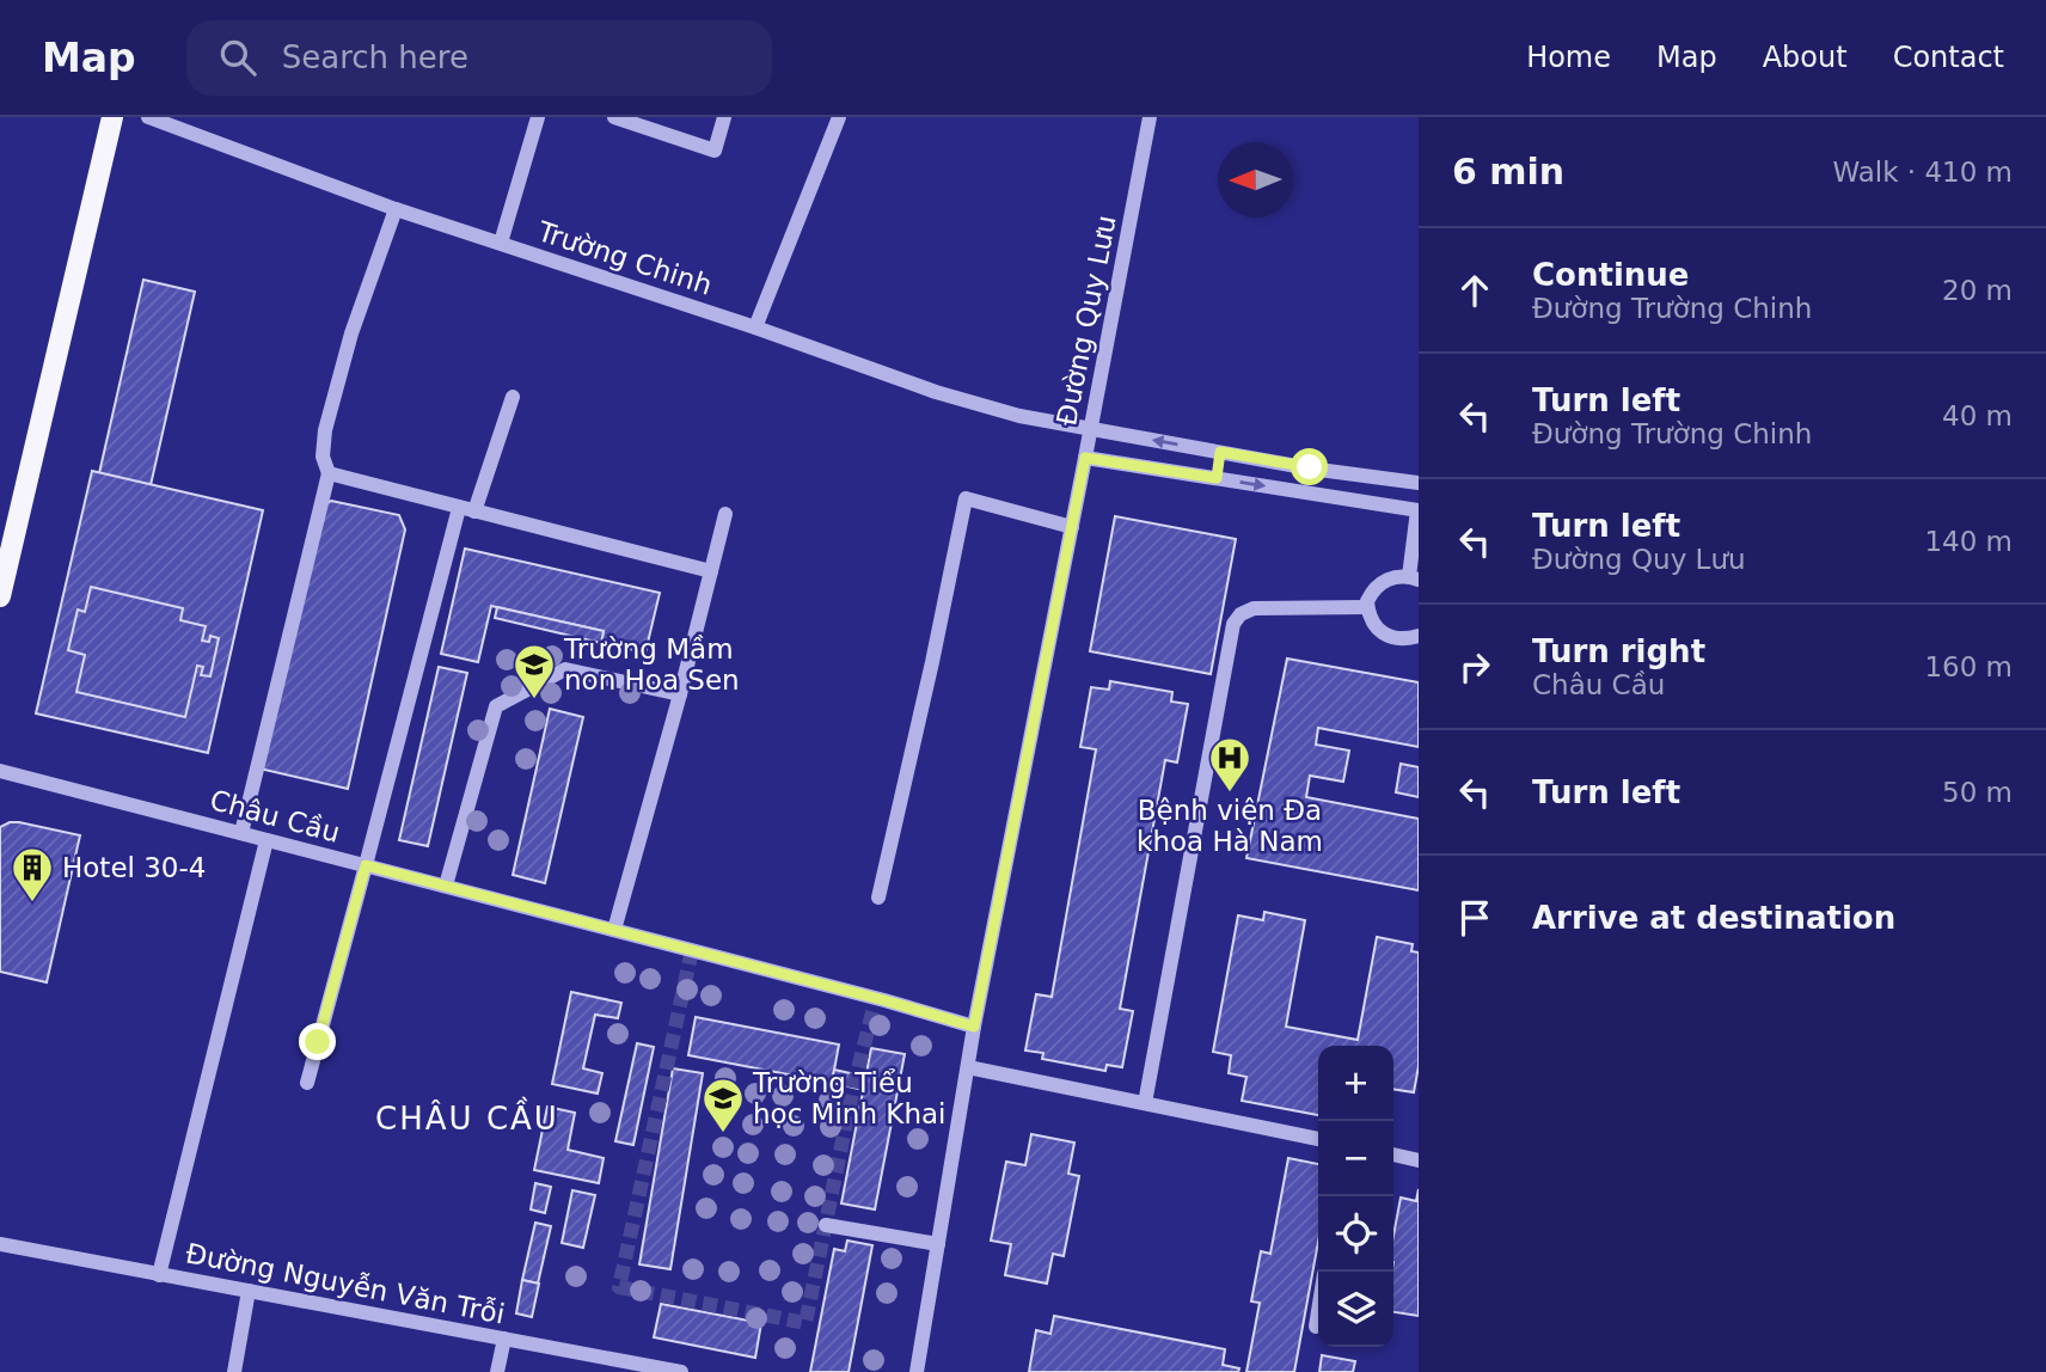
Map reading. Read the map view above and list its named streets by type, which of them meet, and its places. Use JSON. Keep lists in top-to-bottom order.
{
  "streets": {
    "street": [
      "Trường Chinh",
      "Đường Quy Lưu",
      "Châu Cầu",
      "Đường Nguyễn Văn Trỗi"
    ]
  },
  "crossings": [
    ["Trường Chinh", "Đường Quy Lưu"],
    ["Đường Quy Lưu", "Châu Cầu"]
  ],
  "districts": ["CHÂU CẦU"],
  "places": {
    "school or university": ["Trường Mầm non Hoa Sen", "Trường Tiểu học Minh Khai"],
    "hospital": ["Bệnh viện Đa khoa Hà Nam"],
    "building": ["Hotel 30-4"]
  },
  "north": "left",
  "page": {
    "header": "Map",
    "search": "Search here",
    "nav": [
      "Home",
      "Map",
      "About",
      "Contact"
    ],
    "heading": ["6 min", "Walk · 410 m"],
    "list": [
      ["Continue", "Đường Trường Chinh", "20 m"],
      ["Turn left", "Đường Trường Chinh", "40 m"],
      ["Turn left", "Đường Quy Lưu", "140 m"],
      ["Turn right", "Châu Cầu", "160 m"],
      ["Turn left", "50 m"],
      "Arrive at destination"
    ],
    "map_buttons": ["+", "−"]
  }
}
